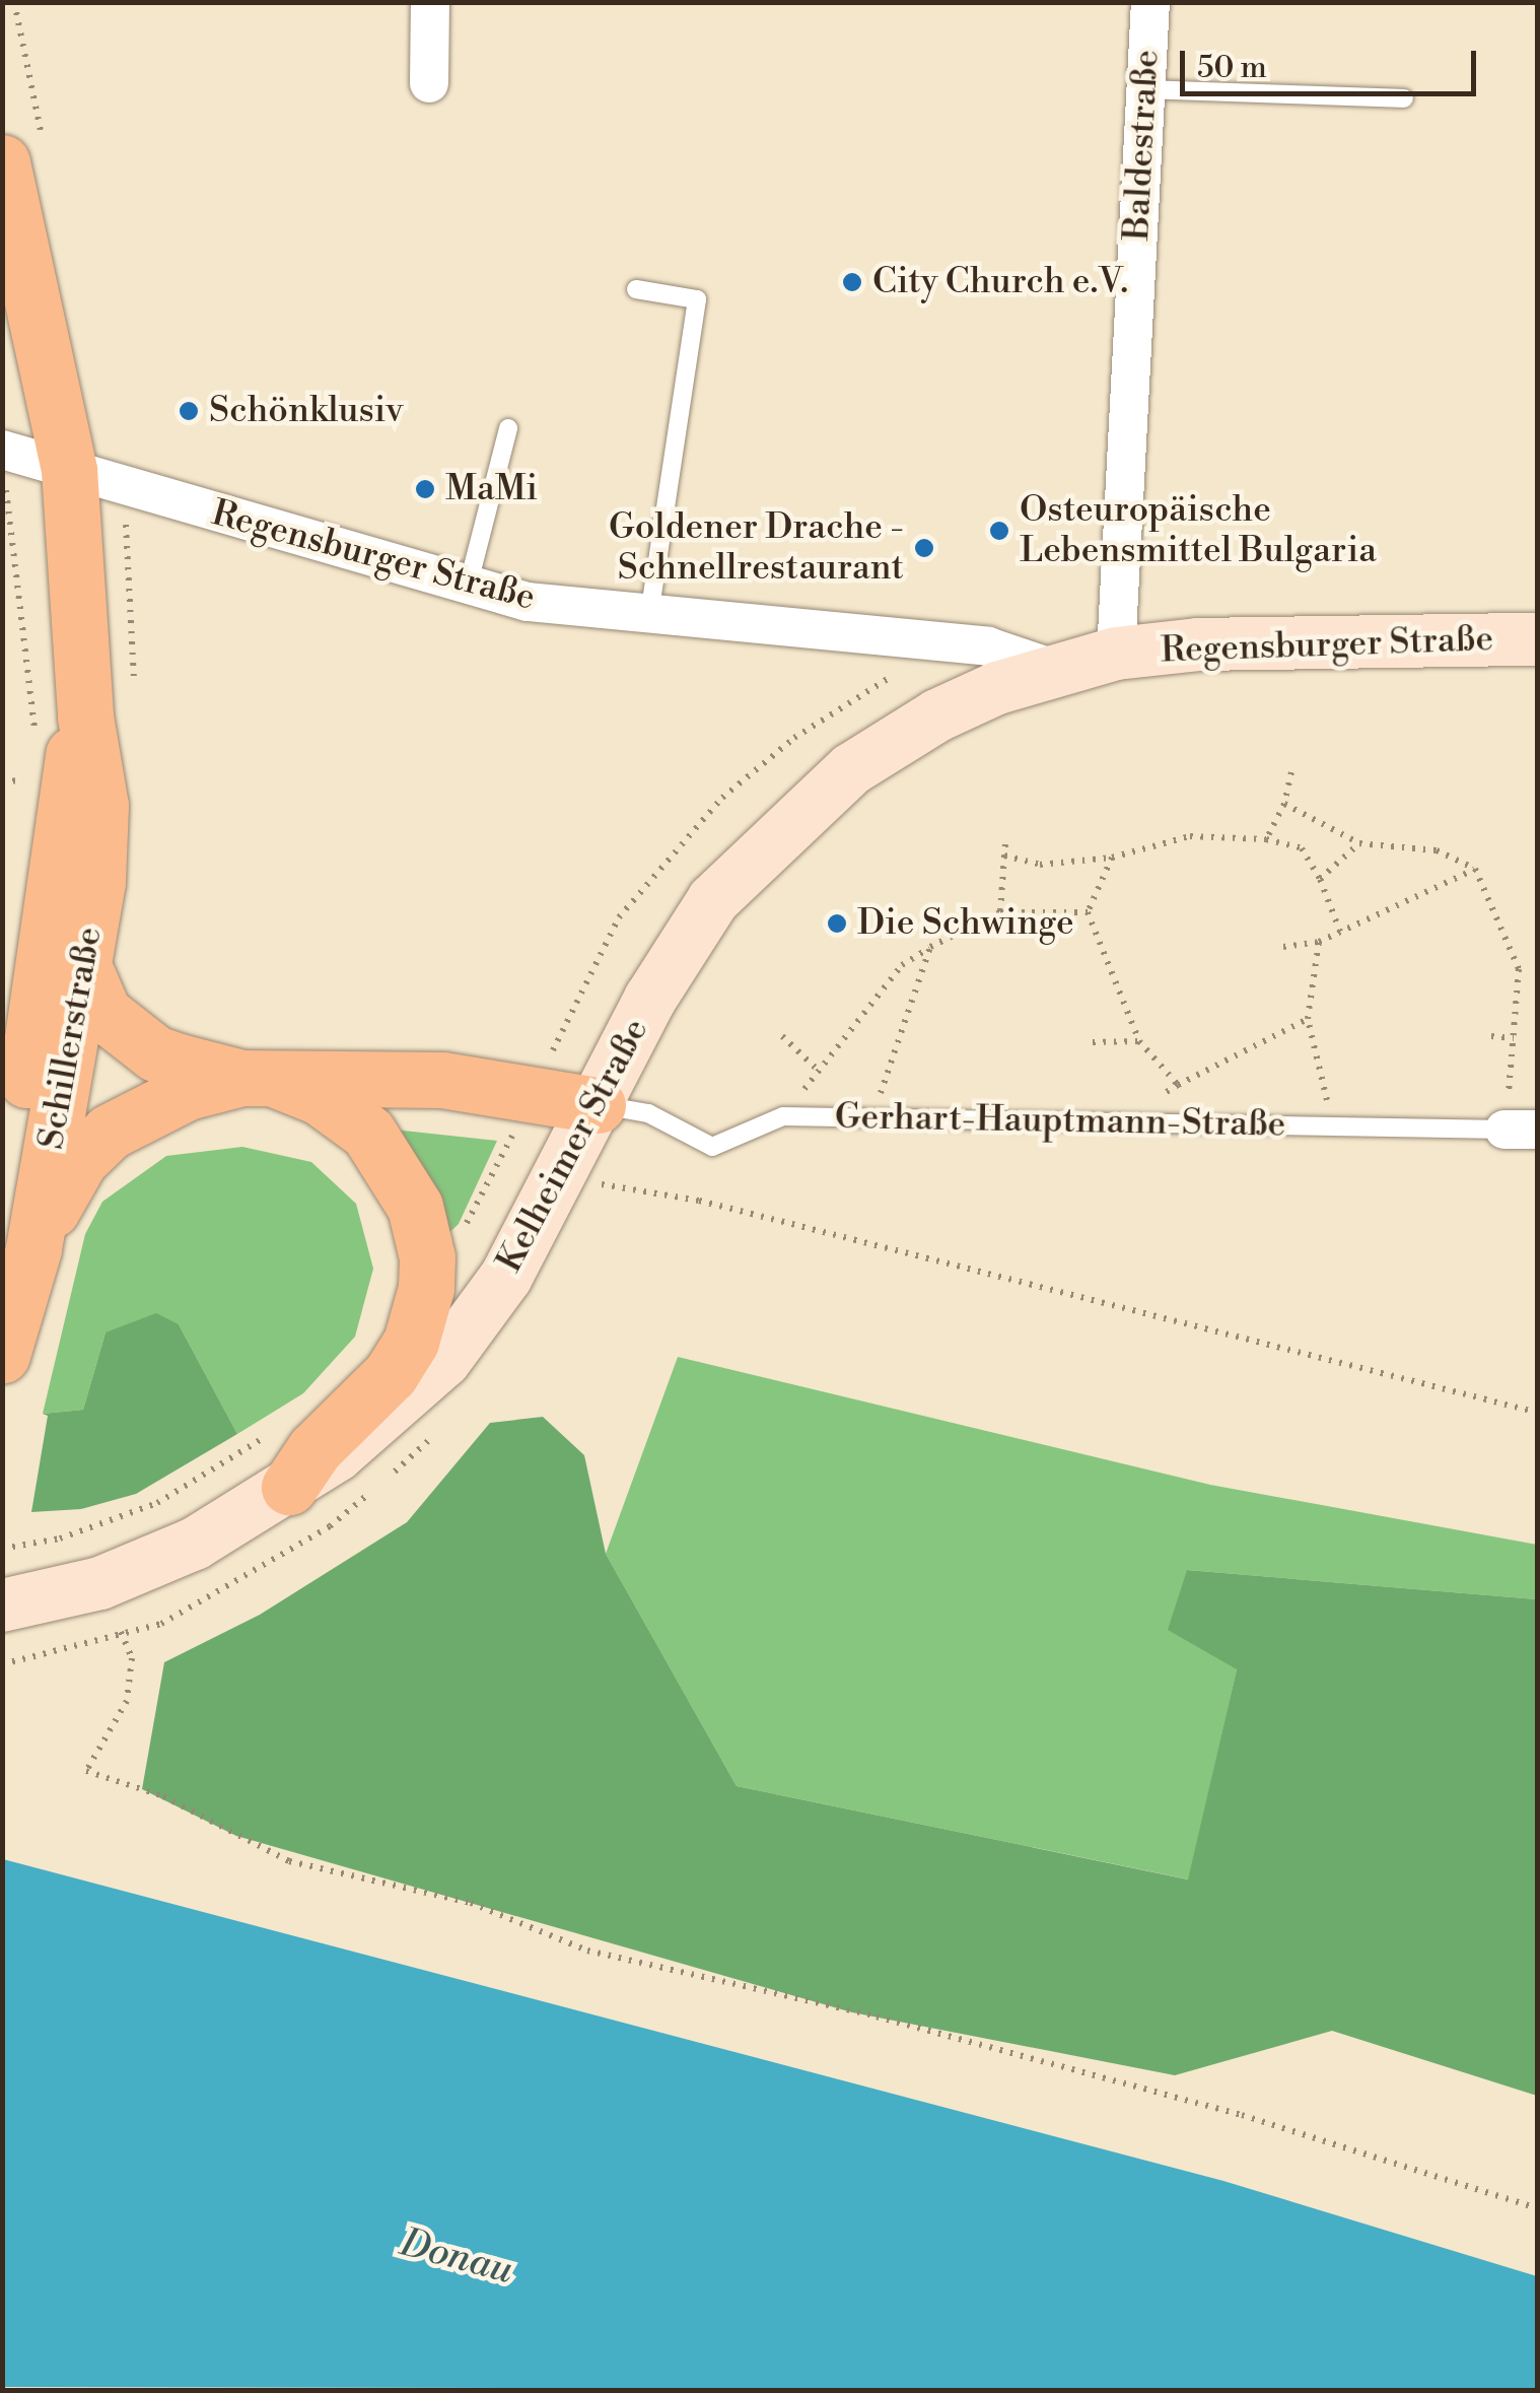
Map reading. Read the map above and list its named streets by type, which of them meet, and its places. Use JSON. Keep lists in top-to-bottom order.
{
  "streets": {
    "main road": ["Schillerstraße"],
    "street": ["Baldestraße", "Regensburger Straße", "Kelheimer Straße"],
    "lane": ["Gerhart-Hauptmann-Straße"]
  },
  "crossings": [
    ["Baldestraße", "Regensburger Straße"],
    ["Baldestraße", "Kelheimer Straße"],
    ["Regensburger Straße", "Schillerstraße"],
    ["Regensburger Straße", "Kelheimer Straße"],
    ["Gerhart-Hauptmann-Straße", "Kelheimer Straße"]
  ],
  "water": ["Donau"],
  "places": [
    "City Church e.V.",
    "Schönklusiv",
    "MaMi",
    "Osteuropäische Lebensmittel Bulgaria",
    "Goldener Drache - Schnellrestaurant",
    "Die Schwinge"
  ],
  "scale_bar": "50 m"
}
